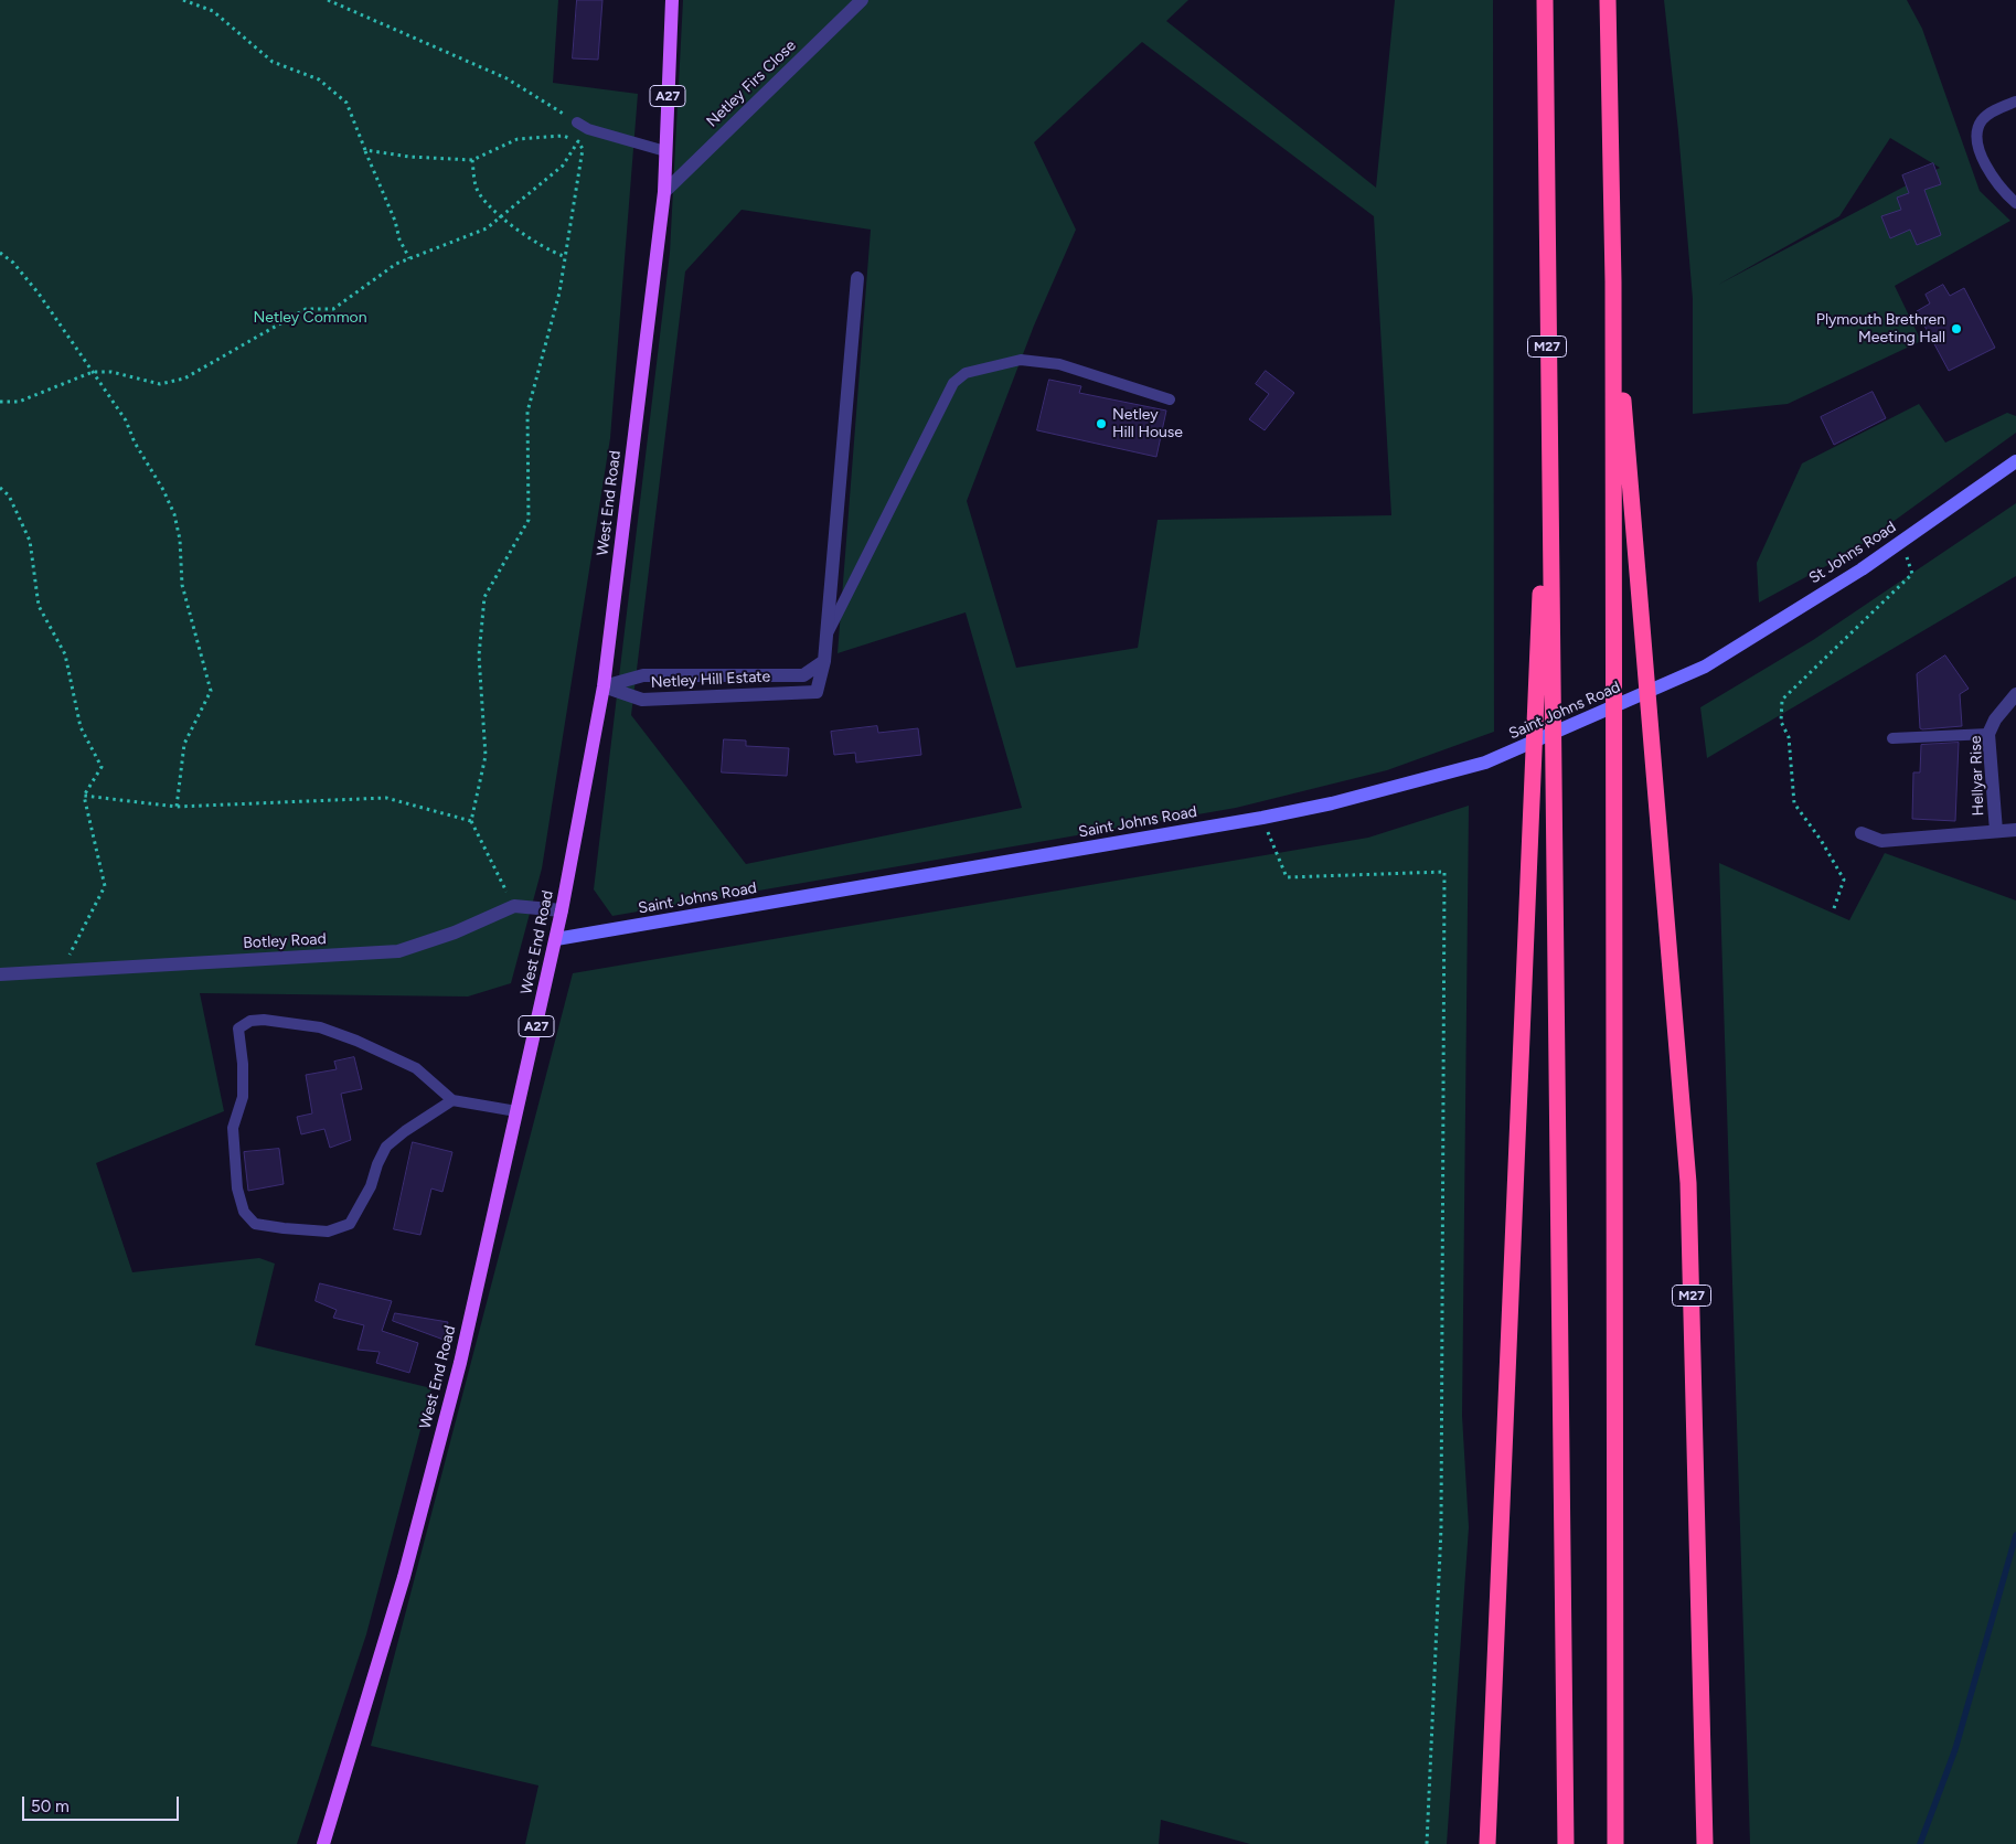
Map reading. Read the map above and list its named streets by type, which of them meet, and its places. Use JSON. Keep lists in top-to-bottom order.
{
  "streets": {
    "highway": ["M27"],
    "main road": [
      "A27",
      "West End Road",
      "St Johns Road",
      "Saint Johns Road"
    ],
    "street": [
      "Netley Firs Close",
      "Netley Hill Estate",
      "Hellyar Rise",
      "Botley Road"
    ]
  },
  "crossings": [
    ["Netley Firs Close", "A27"],
    ["Netley Firs Close", "West End Road"],
    ["A27", "West End Road"],
    ["West End Road", "Netley Hill Estate"],
    ["West End Road", "Saint Johns Road"],
    ["St Johns Road", "Saint Johns Road"]
  ],
  "parks": ["Netley Common"],
  "places": ["Plymouth Brethren Meeting Hall", "Netley Hill House"],
  "scale_bar": "50 m"
}
